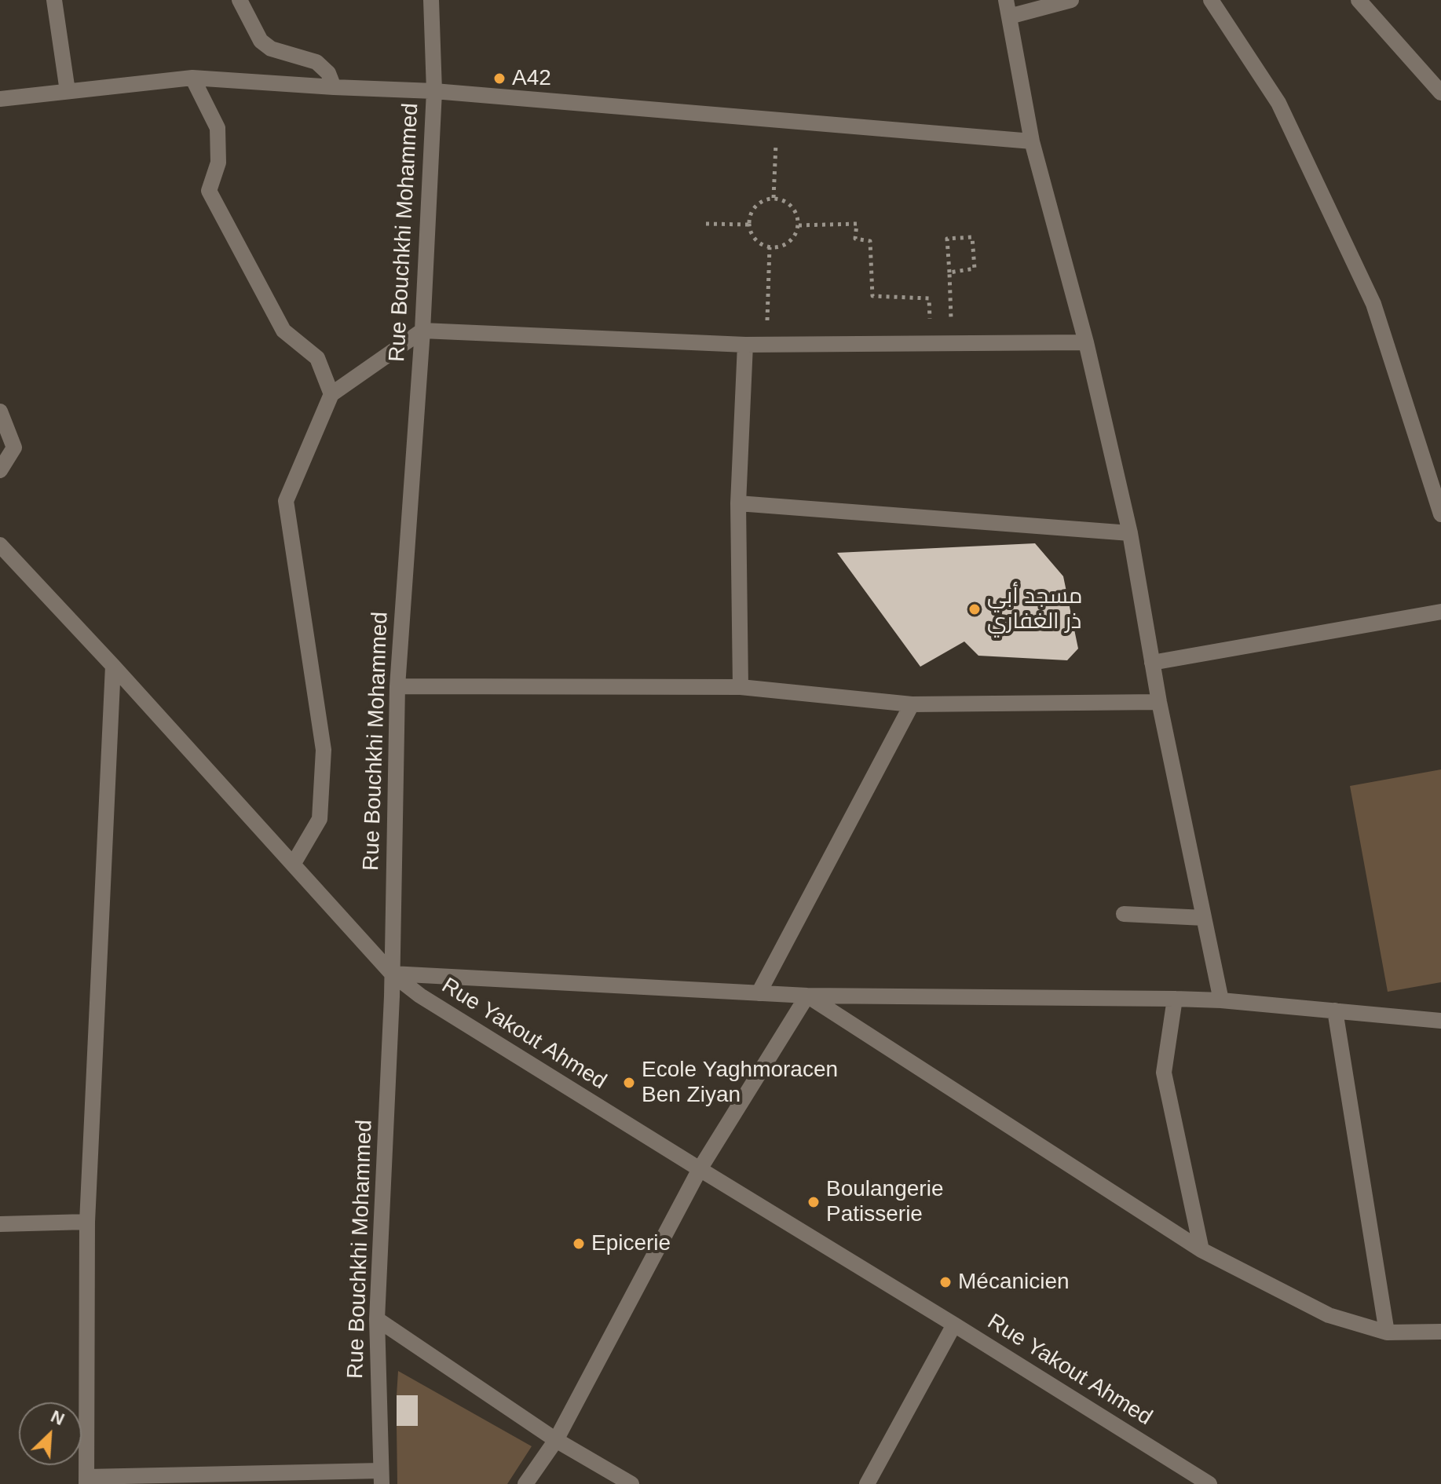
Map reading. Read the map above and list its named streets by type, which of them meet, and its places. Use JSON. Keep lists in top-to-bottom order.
{
  "streets": {
    "street": ["Rue Bouchkhi Mohammed", "Rue Yakout Ahmed"]
  },
  "crossings": [
    ["Rue Bouchkhi Mohammed", "Rue Yakout Ahmed"]
  ],
  "places": [
    "A42",
    "مسجد أبي ذر الغفاري",
    "Ecole Yaghmoracen Ben Ziyan",
    "Boulangerie Patisserie",
    "Epicerie",
    "Mécanicien"
  ],
  "north": "top right"
}
